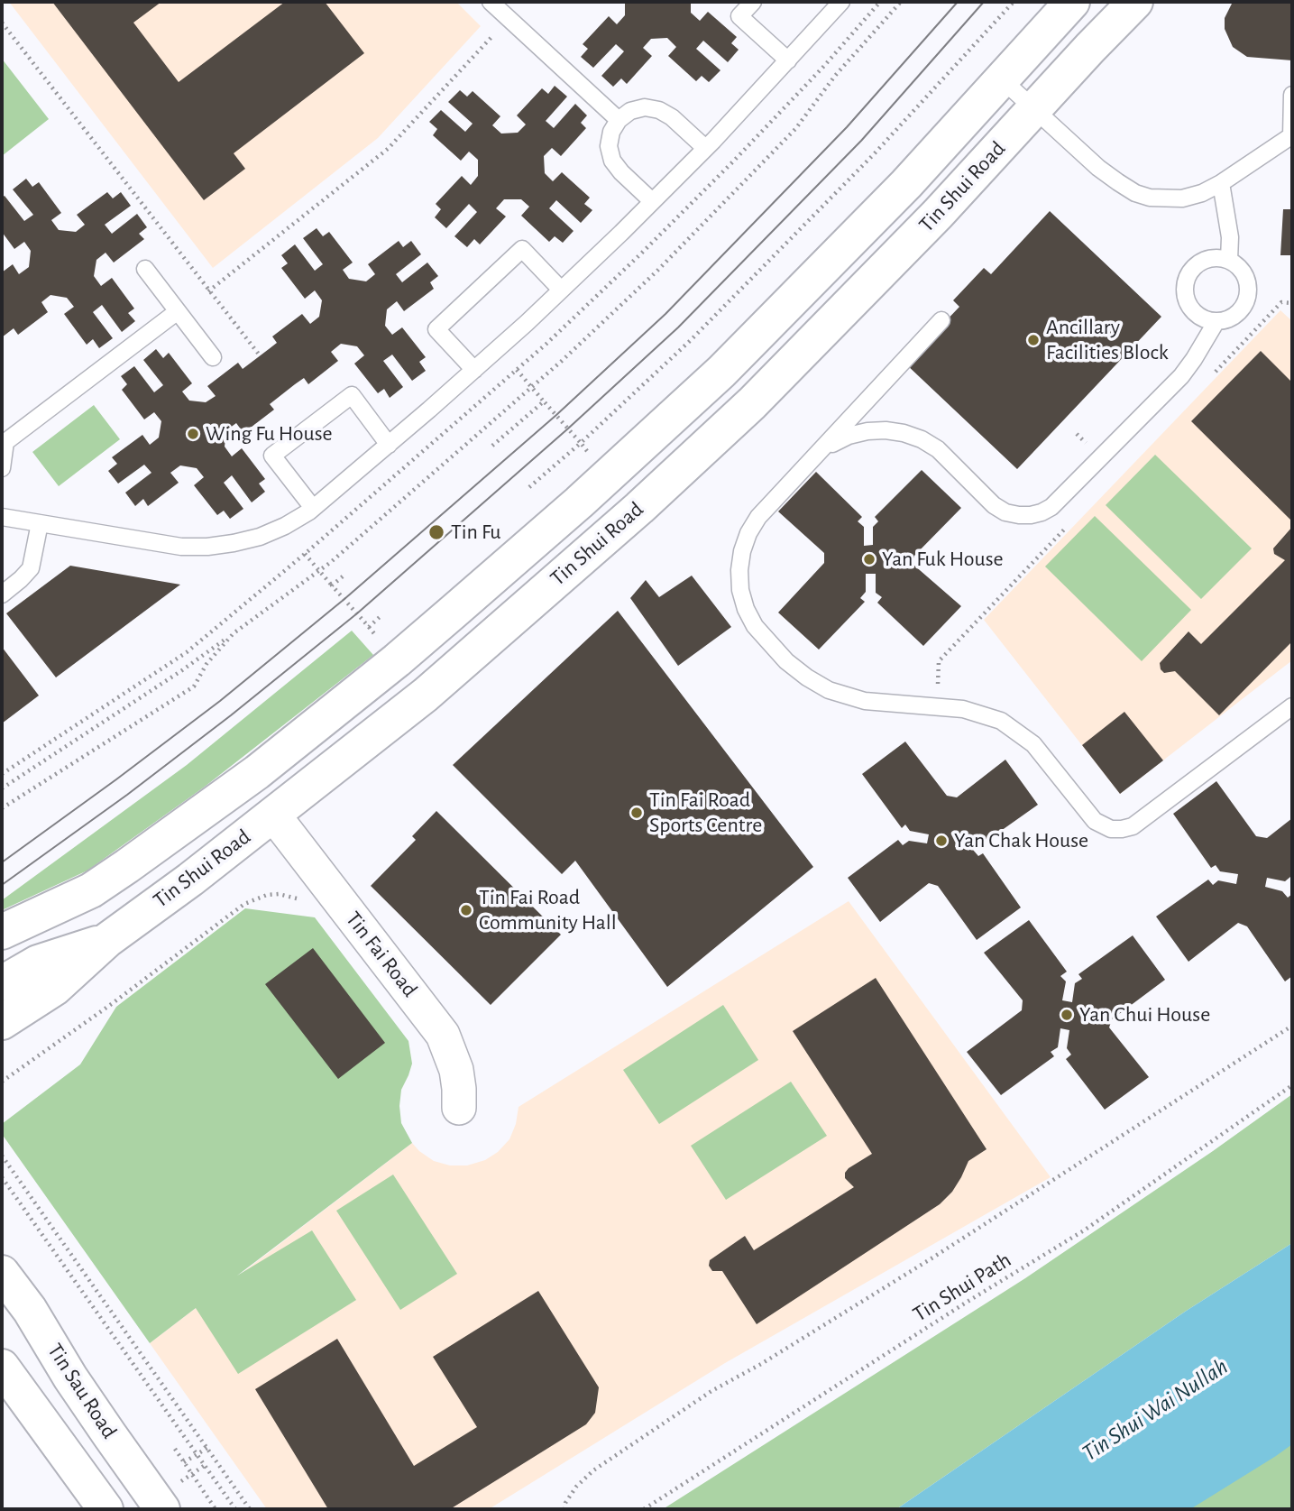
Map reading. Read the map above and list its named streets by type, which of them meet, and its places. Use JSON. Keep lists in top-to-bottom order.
{
  "streets": {
    "main road": ["Tin Shui Road", "Tin Sau Road"],
    "street": ["Tin Fai Road"],
    "path": ["Tin Shui Path"]
  },
  "crossings": [
    ["Tin Shui Road", "Tin Fai Road"]
  ],
  "water": ["Tin Shui Wai Nullah"],
  "places": [
    "Ancillary Facilities Block",
    "Wing Fu House",
    "Tin Fu",
    "Yan Fuk House",
    "Tin Fai Road Sports Centre",
    "Yan Chak House",
    "Tin Fai Road Community Hall",
    "Yan Chui House"
  ]
}
